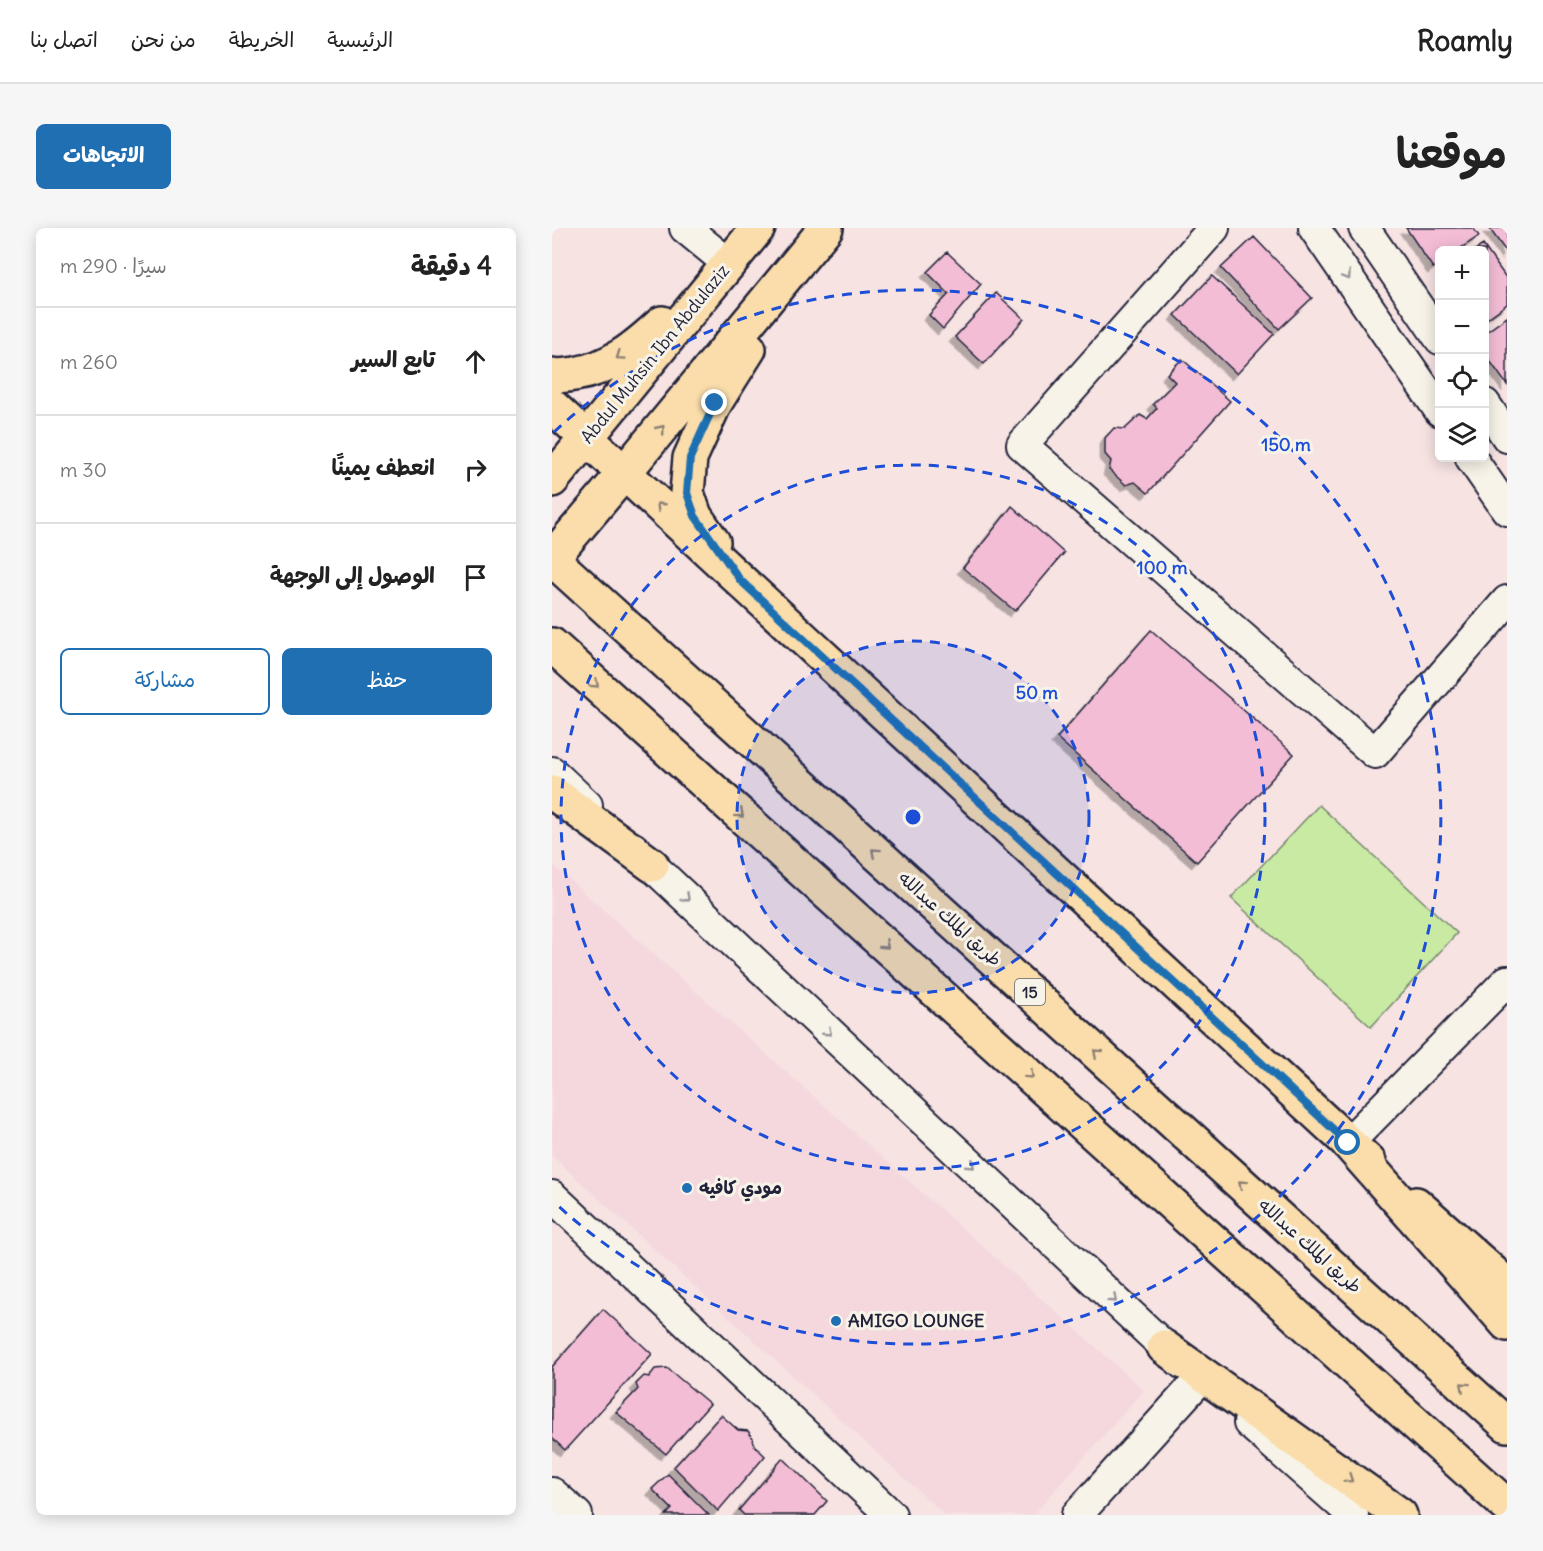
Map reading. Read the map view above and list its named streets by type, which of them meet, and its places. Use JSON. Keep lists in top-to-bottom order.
{
  "streets": {
    "main road": ["Abdul Muhsin Ibn Abdulaziz", "طريق الملك عبدالله", "15"]
  },
  "places": ["مودي كافيه", "AMIGO LOUNGE"],
  "page": {
    "header": "Roamly",
    "nav": [
      "الرئيسية",
      "الخريطة",
      "من نحن",
      "اتصل بنا"
    ],
    "title": "موقعنا",
    "buttons": [
      "الاتجاهات",
      ["حفظ", "مشاركة"]
    ],
    "heading": ["4 دقيقة", "سيرًا · 290 m"],
    "map_buttons": ["+", "−"],
    "list": [
      ["تابع السير", "260 m"],
      ["انعطف يمينًا", "30 m"],
      "الوصول إلى الوجهة"
    ]
  },
  "rings": ["150 m", "100 m", "50 m"]
}
